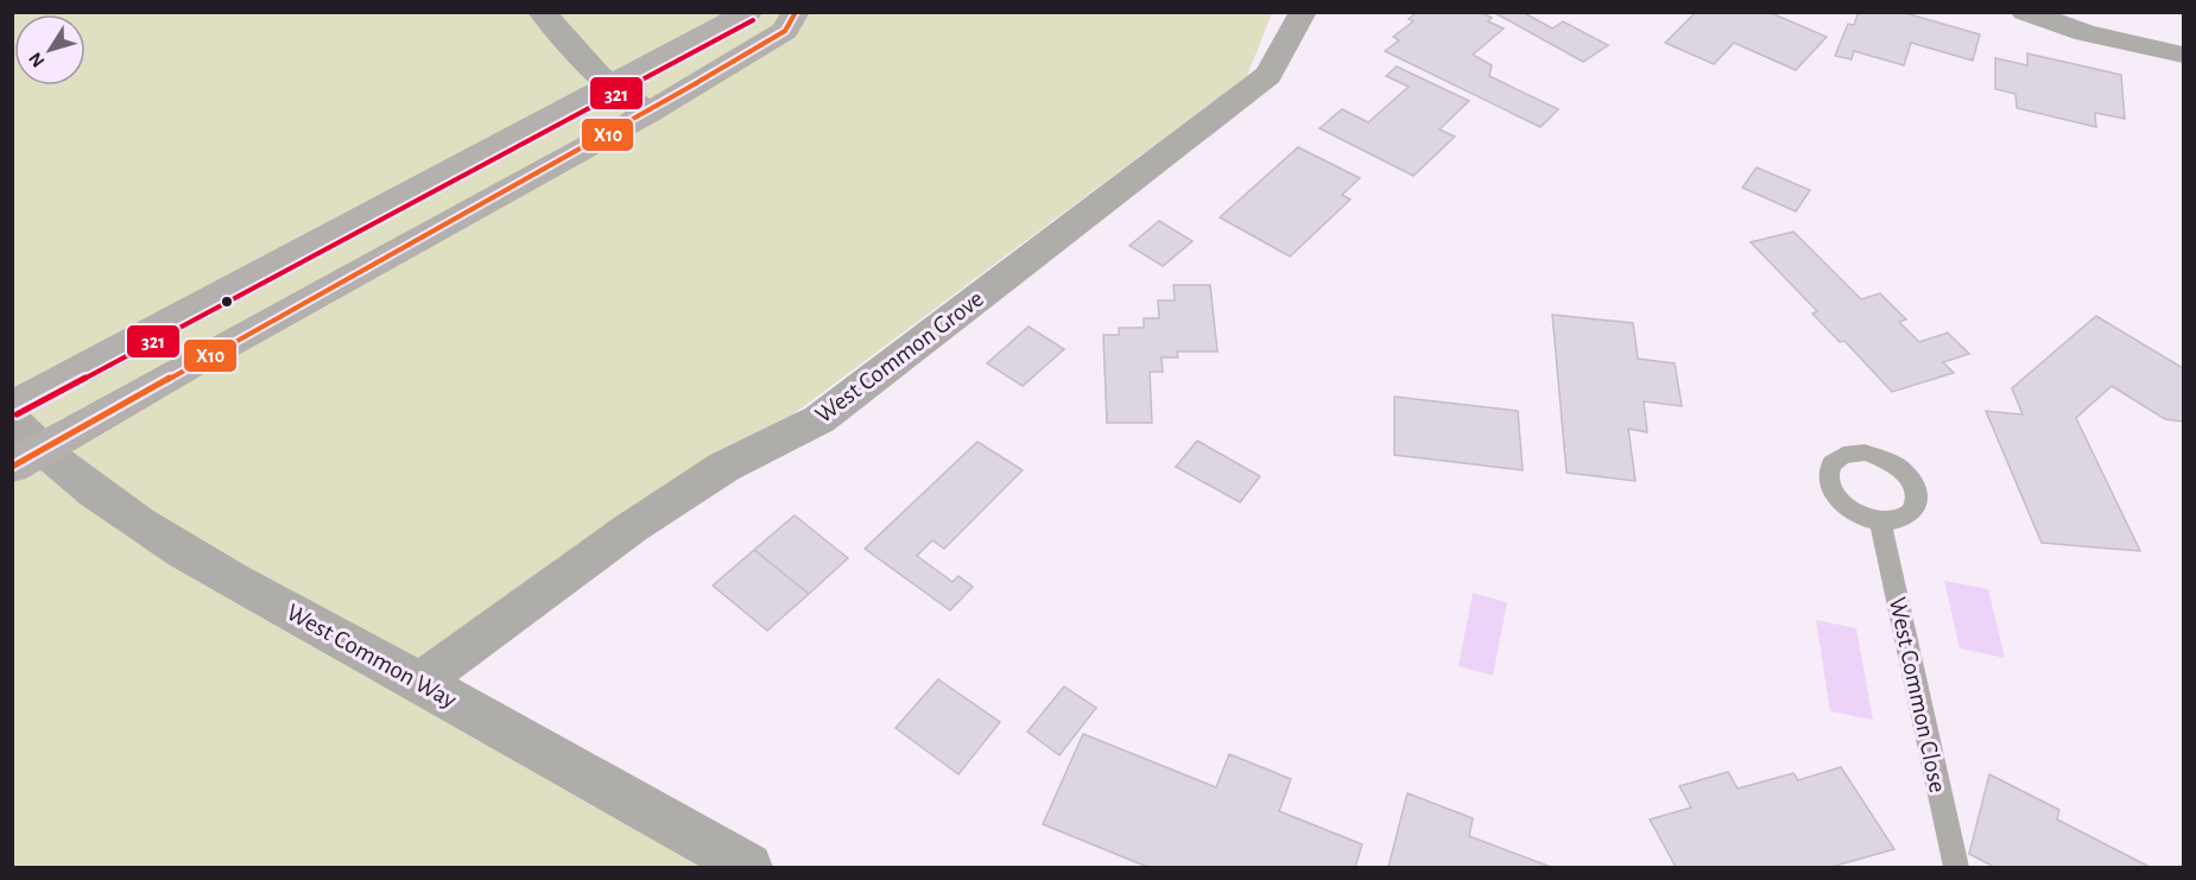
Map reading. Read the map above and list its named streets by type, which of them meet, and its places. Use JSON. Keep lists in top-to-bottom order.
{
  "streets": {
    "street": ["West Common Grove", "West Common Way"],
    "lane": ["West Common Close"]
  },
  "crossings": [
    ["West Common Grove", "West Common Way"]
  ],
  "lines": ["transit line X10", "transit line 321"],
  "north": "bottom left"
}
